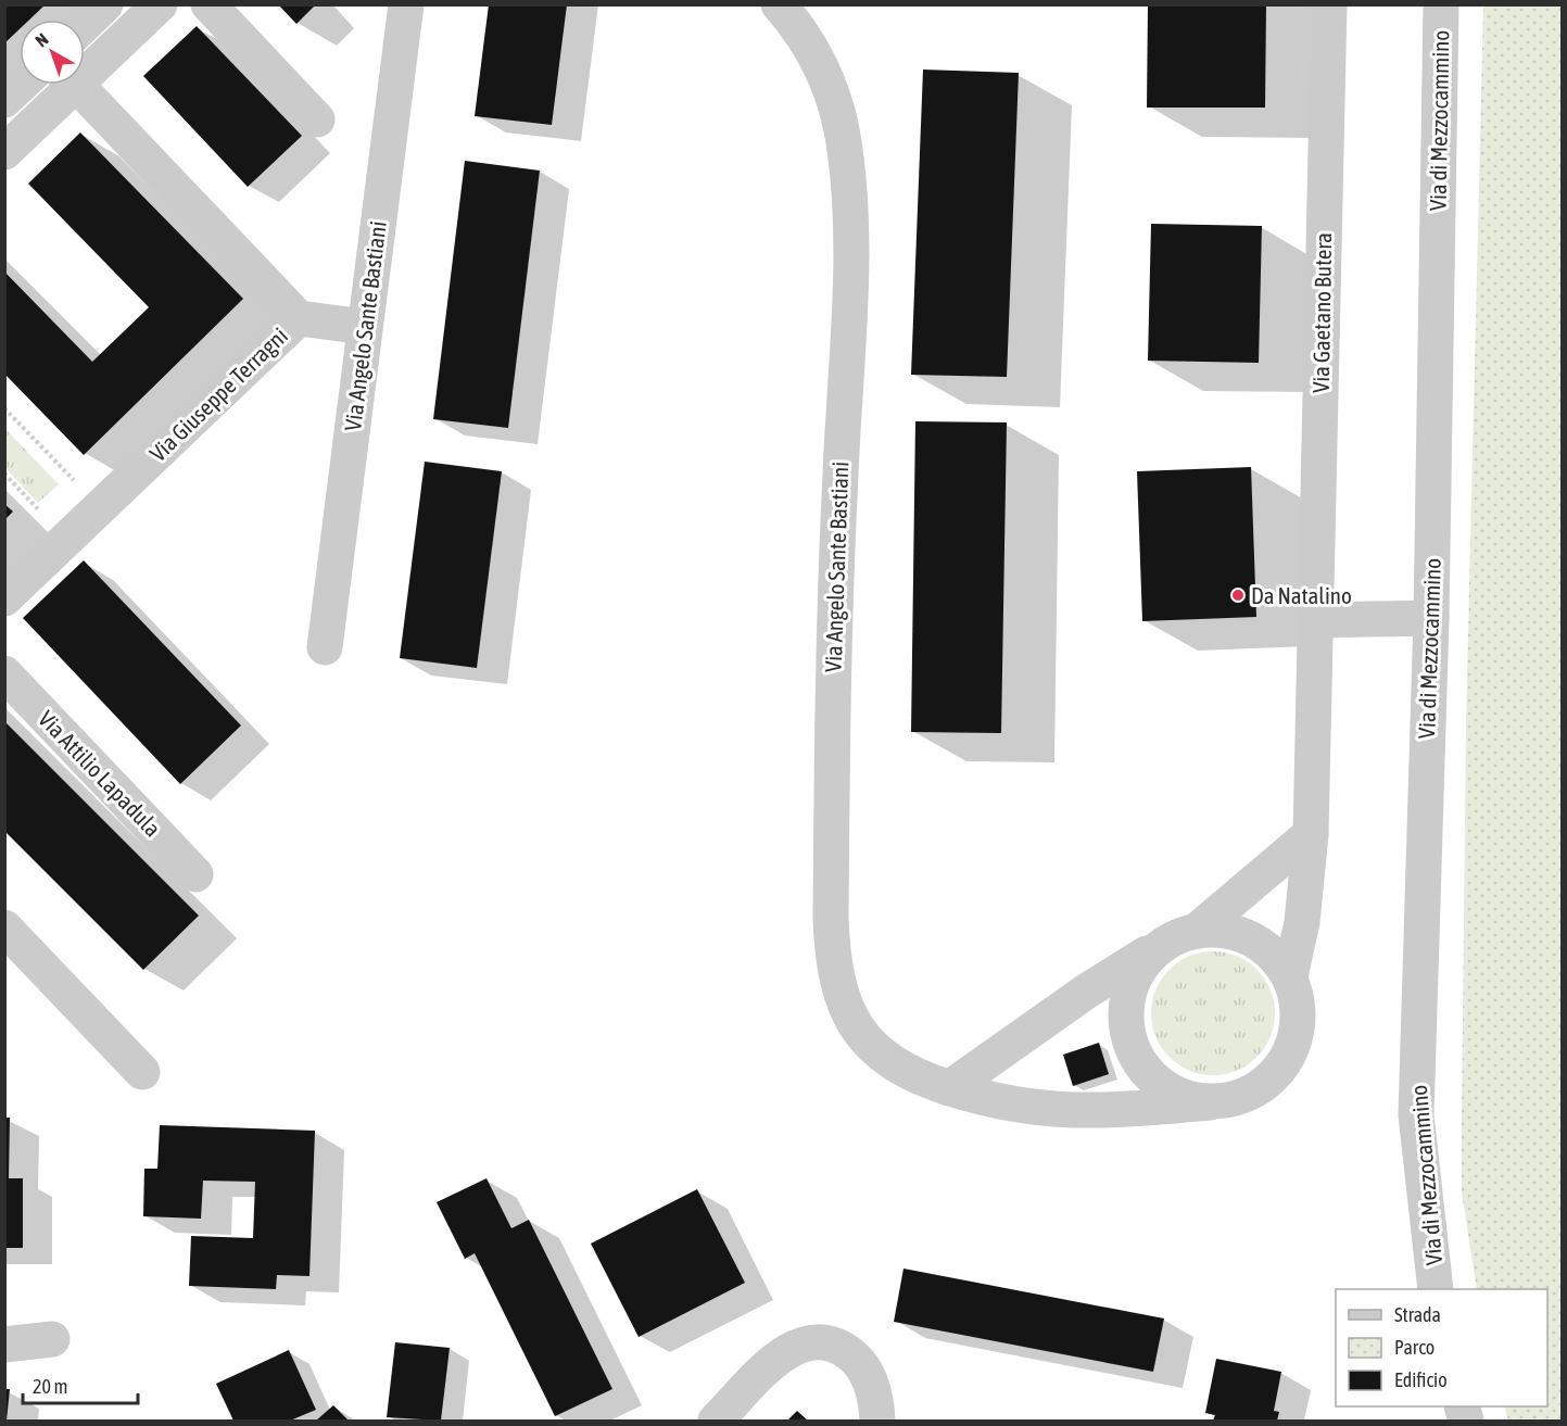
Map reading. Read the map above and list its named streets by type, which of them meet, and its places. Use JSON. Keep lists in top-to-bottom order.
{
  "streets": {
    "street": [
      "Via di Mezzocammino",
      "Via Gaetano Butera",
      "Via Angelo Sante Bastiani",
      "Via Giuseppe Terragni",
      "Via Attilio Lapadula"
    ]
  },
  "crossings": [
    ["Via Gaetano Butera", "Via Angelo Sante Bastiani"]
  ],
  "places": ["Da Natalino"],
  "legend": ["Strada", "Parco", "Edificio"],
  "scale_bar": "20 m",
  "north": "top left"
}
